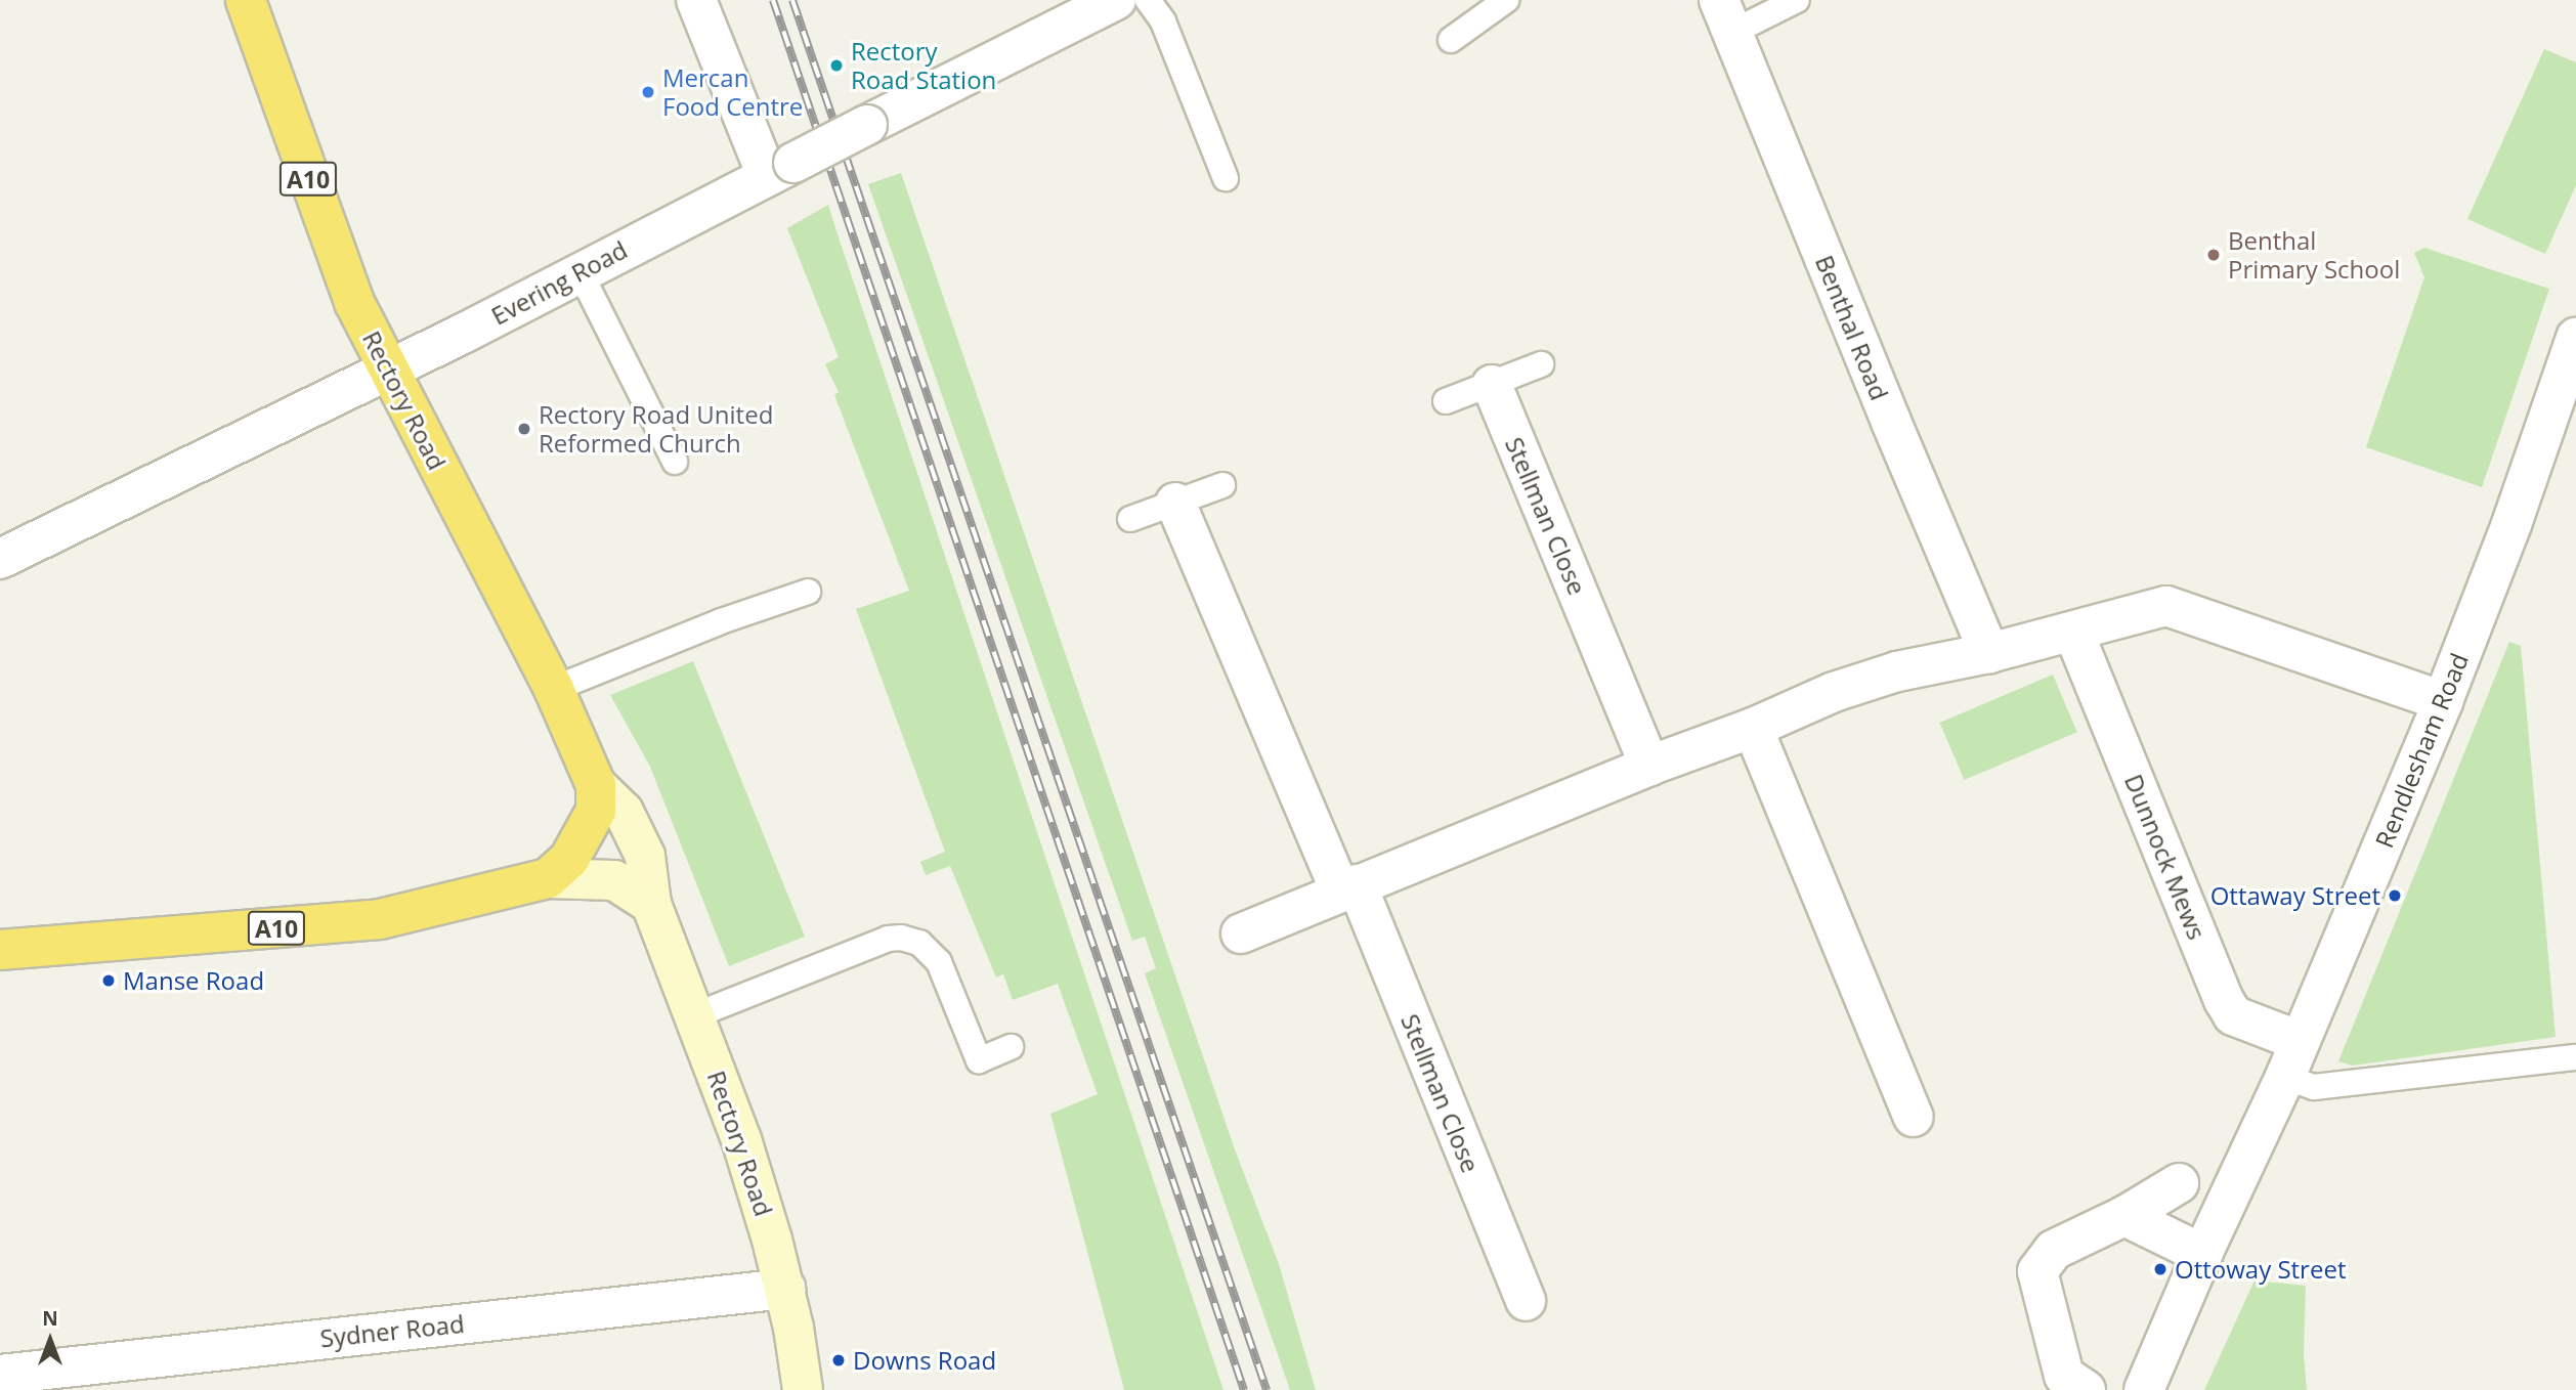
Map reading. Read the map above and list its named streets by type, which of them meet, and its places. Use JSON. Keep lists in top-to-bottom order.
{
  "streets": {
    "highway": ["A10", "Rectory Road"],
    "street": [
      "Evering Road",
      "Benthal Road",
      "Stellman Close",
      "Rendlesham Road",
      "Dunnock Mews",
      "Sydner Road"
    ]
  },
  "crossings": [
    ["Evering Road", "Rectory Road"],
    ["Rectory Road", "Sydner Road"],
    ["Rendlesham Road", "Dunnock Mews"]
  ],
  "places": [
    "Rectory Road Station",
    "Mercan Food Centre",
    "Benthal Primary School",
    "Rectory Road United Reformed Church",
    "Ottaway Street",
    "Manse Road",
    "Ottoway Street",
    "Downs Road"
  ],
  "north": "top"
}
